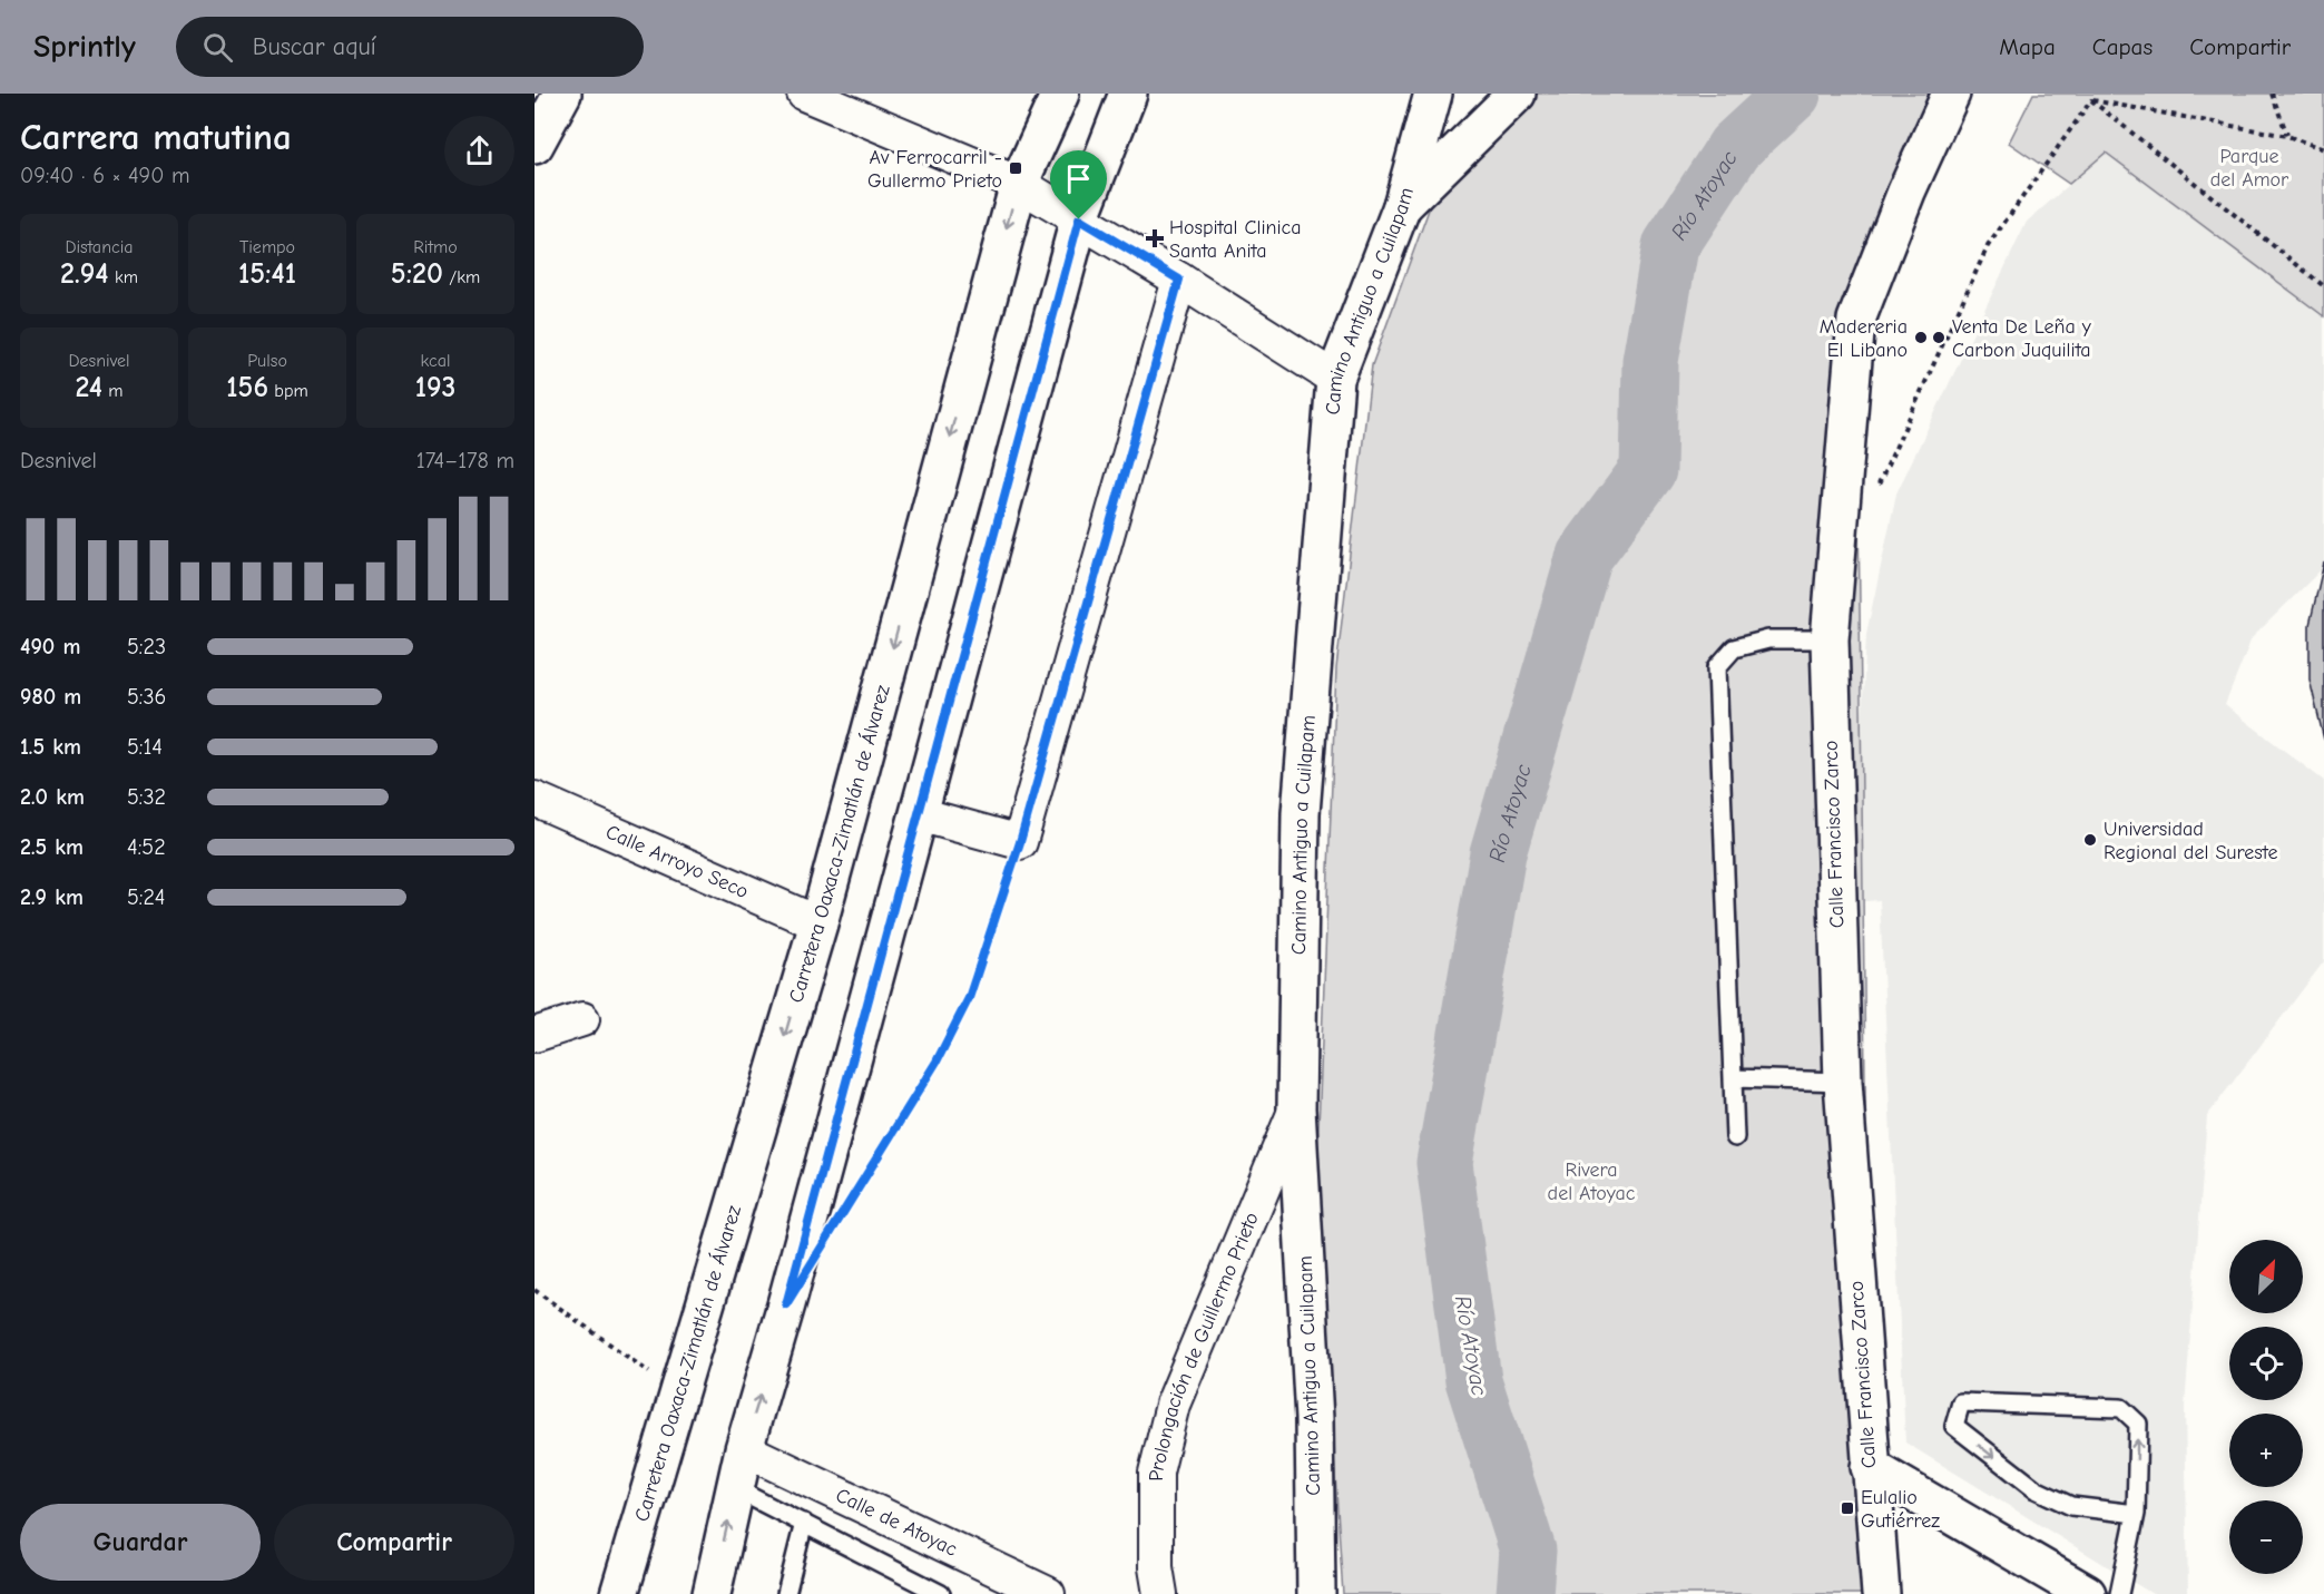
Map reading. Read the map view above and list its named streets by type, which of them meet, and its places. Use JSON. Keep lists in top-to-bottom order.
{
  "streets": {
    "street": [
      "Camino Antiguo a Cuilapam",
      "Calle Francisco Zarco",
      "Carretera Oaxaca-Zimatlán de Álvarez",
      "Calle Arroyo Seco",
      "Prolongación de Guillermo Prieto",
      "Calle de Atoyac"
    ]
  },
  "crossings": [
    ["Camino Antiguo a Cuilapam", "Prolongación de Guillermo Prieto"],
    ["Carretera Oaxaca-Zimatlán de Álvarez", "Calle Arroyo Seco"]
  ],
  "water": ["Río Atoyac"],
  "parks": ["Parque del Amor", "Rivera del Atoyac"],
  "places": {
    "transit": ["Av Ferrocarril - Gullermo Prieto", "Eulalio Gutiérrez"],
    "health": ["Hospital Clinica Santa Anita"],
    "other": ["Madereria El Libano", "Venta De Leña y Carbon Juquilita", "Universidad Regional del Sureste"]
  },
  "north": "top right",
  "page": {
    "header": "Sprintly",
    "search": "Buscar aquí",
    "nav": ["Mapa", "Capas", "Compartir"],
    "heading": ["Carrera matutina", "09:40 · 6 × 490 m"],
    "stats": [
      ["Distancia", "2.94 km"],
      ["Tiempo", "15:41"],
      ["Ritmo", "5:20 /km"],
      ["Desnivel", "24 m"],
      ["Pulso", "156 bpm"],
      ["kcal", "193"]
    ],
    "chart": ["Desnivel", "174–178 m"],
    "list": [
      {
        "name": "490 m",
        "note": "5:23"
      },
      {
        "name": "980 m",
        "note": "5:36"
      },
      {
        "name": "1.5 km",
        "note": "5:14"
      },
      {
        "name": "2.0 km",
        "note": "5:32"
      },
      {
        "name": "2.5 km",
        "note": "4:52"
      },
      {
        "name": "2.9 km",
        "note": "5:24"
      }
    ],
    "map_buttons": ["+", "−"],
    "buttons": ["Guardar", "Compartir"]
  }
}
